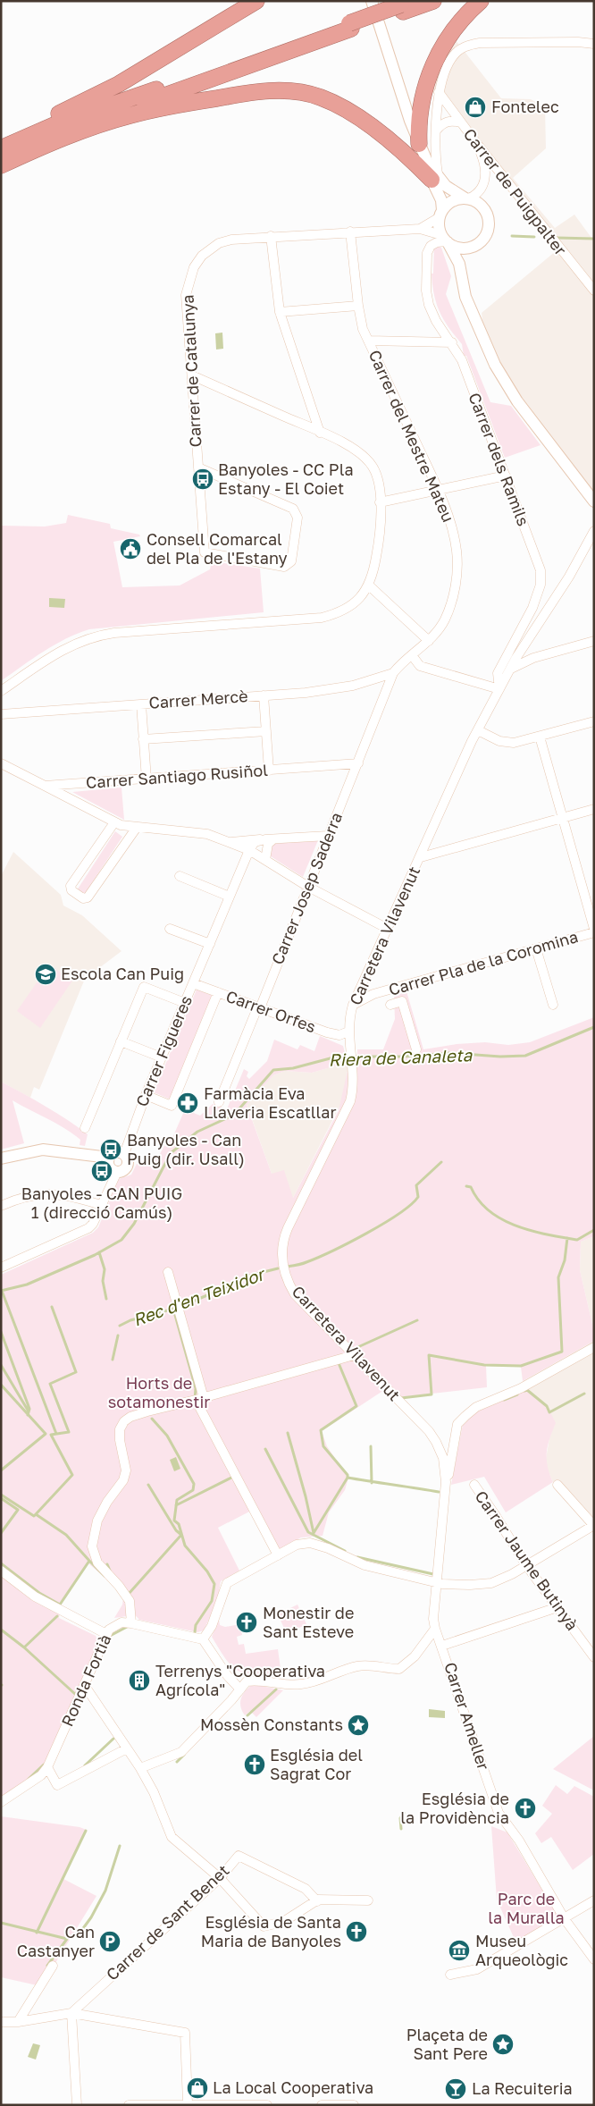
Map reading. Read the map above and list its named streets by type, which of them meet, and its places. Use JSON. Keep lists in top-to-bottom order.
{
  "streets": {
    "street": [
      "Carrer de Puigpalter",
      "Carrer de Catalunya",
      "Carrer del Mestre Mateu",
      "Carrer dels Ramils",
      "Carrer Mercè",
      "Carrer Santiago Rusiñol",
      "Carrer Josep Saderra",
      "Carretera Vilavenut",
      "Carrer Pla de la Coromina",
      "Carrer Orfes",
      "Carrer Figueres",
      "Carrer Jaume Butinyà",
      "Ronda Fortià",
      "Carrer Ameller",
      "Carrer de Sant Benet"
    ]
  },
  "crossings": [
    ["Carrer de Catalunya", "Carrer del Mestre Mateu"],
    ["Carrer de Catalunya", "Carrer dels Ramils"],
    ["Carrer del Mestre Mateu", "Carrer Mercè"],
    ["Carrer del Mestre Mateu", "Carrer Josep Saderra"],
    ["Carrer dels Ramils", "Carretera Vilavenut"],
    ["Carrer Mercè", "Carrer Josep Saderra"],
    ["Carrer Santiago Rusiñol", "Carrer Josep Saderra"],
    ["Carrer Josep Saderra", "Carrer Orfes"],
    ["Carretera Vilavenut", "Carrer Pla de la Coromina"],
    ["Carretera Vilavenut", "Carrer Orfes"],
    ["Carretera Vilavenut", "Carrer Ameller"],
    ["Carrer Orfes", "Carrer Figueres"]
  ],
  "water": ["Riera de Canaleta", "Rec d'en Teixidor"],
  "parks": ["Horts de sotamonestir", "Parc de la Muralla"],
  "places": {
    "shop": ["Fontelec", "La Local Cooperativa"],
    "bus stop": ["Banyoles - CC Pla Estany - El Coiet", "Banyoles - Can Puig (dir. Usall)", "Banyoles - CAN PUIG 1 (direcció Camús)"],
    "public building": ["Consell Comarcal del Pla de l'Estany"],
    "school or university": ["Escola Can Puig"],
    "pharmacy": ["Farmàcia Eva Llaveria Escatllar"],
    "church": [
      "Monestir de Sant Esteve",
      "Església del Sagrat Cor",
      "Església de la Providència",
      "Església de Santa Maria de Banyoles"
    ],
    "building": ["Terrenys \"Cooperativa Agrícola\""],
    "place": ["Mossèn Constants", "Plaçeta de Sant Pere"],
    "parking": ["Can Castanyer"],
    "museum": ["Museu Arqueològic"],
    "bar": ["La Recuiteria"]
  }
}
